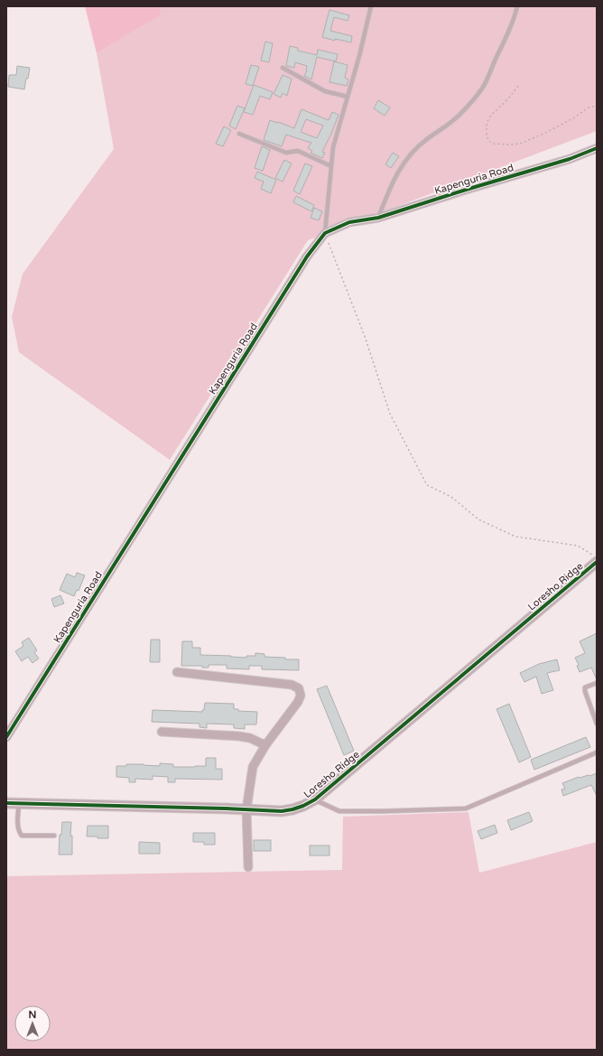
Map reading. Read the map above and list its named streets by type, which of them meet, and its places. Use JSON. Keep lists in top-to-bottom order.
{
  "streets": {
    "street": ["Kapenguria Road", "Loresho Ridge"]
  },
  "north": "top"
}
